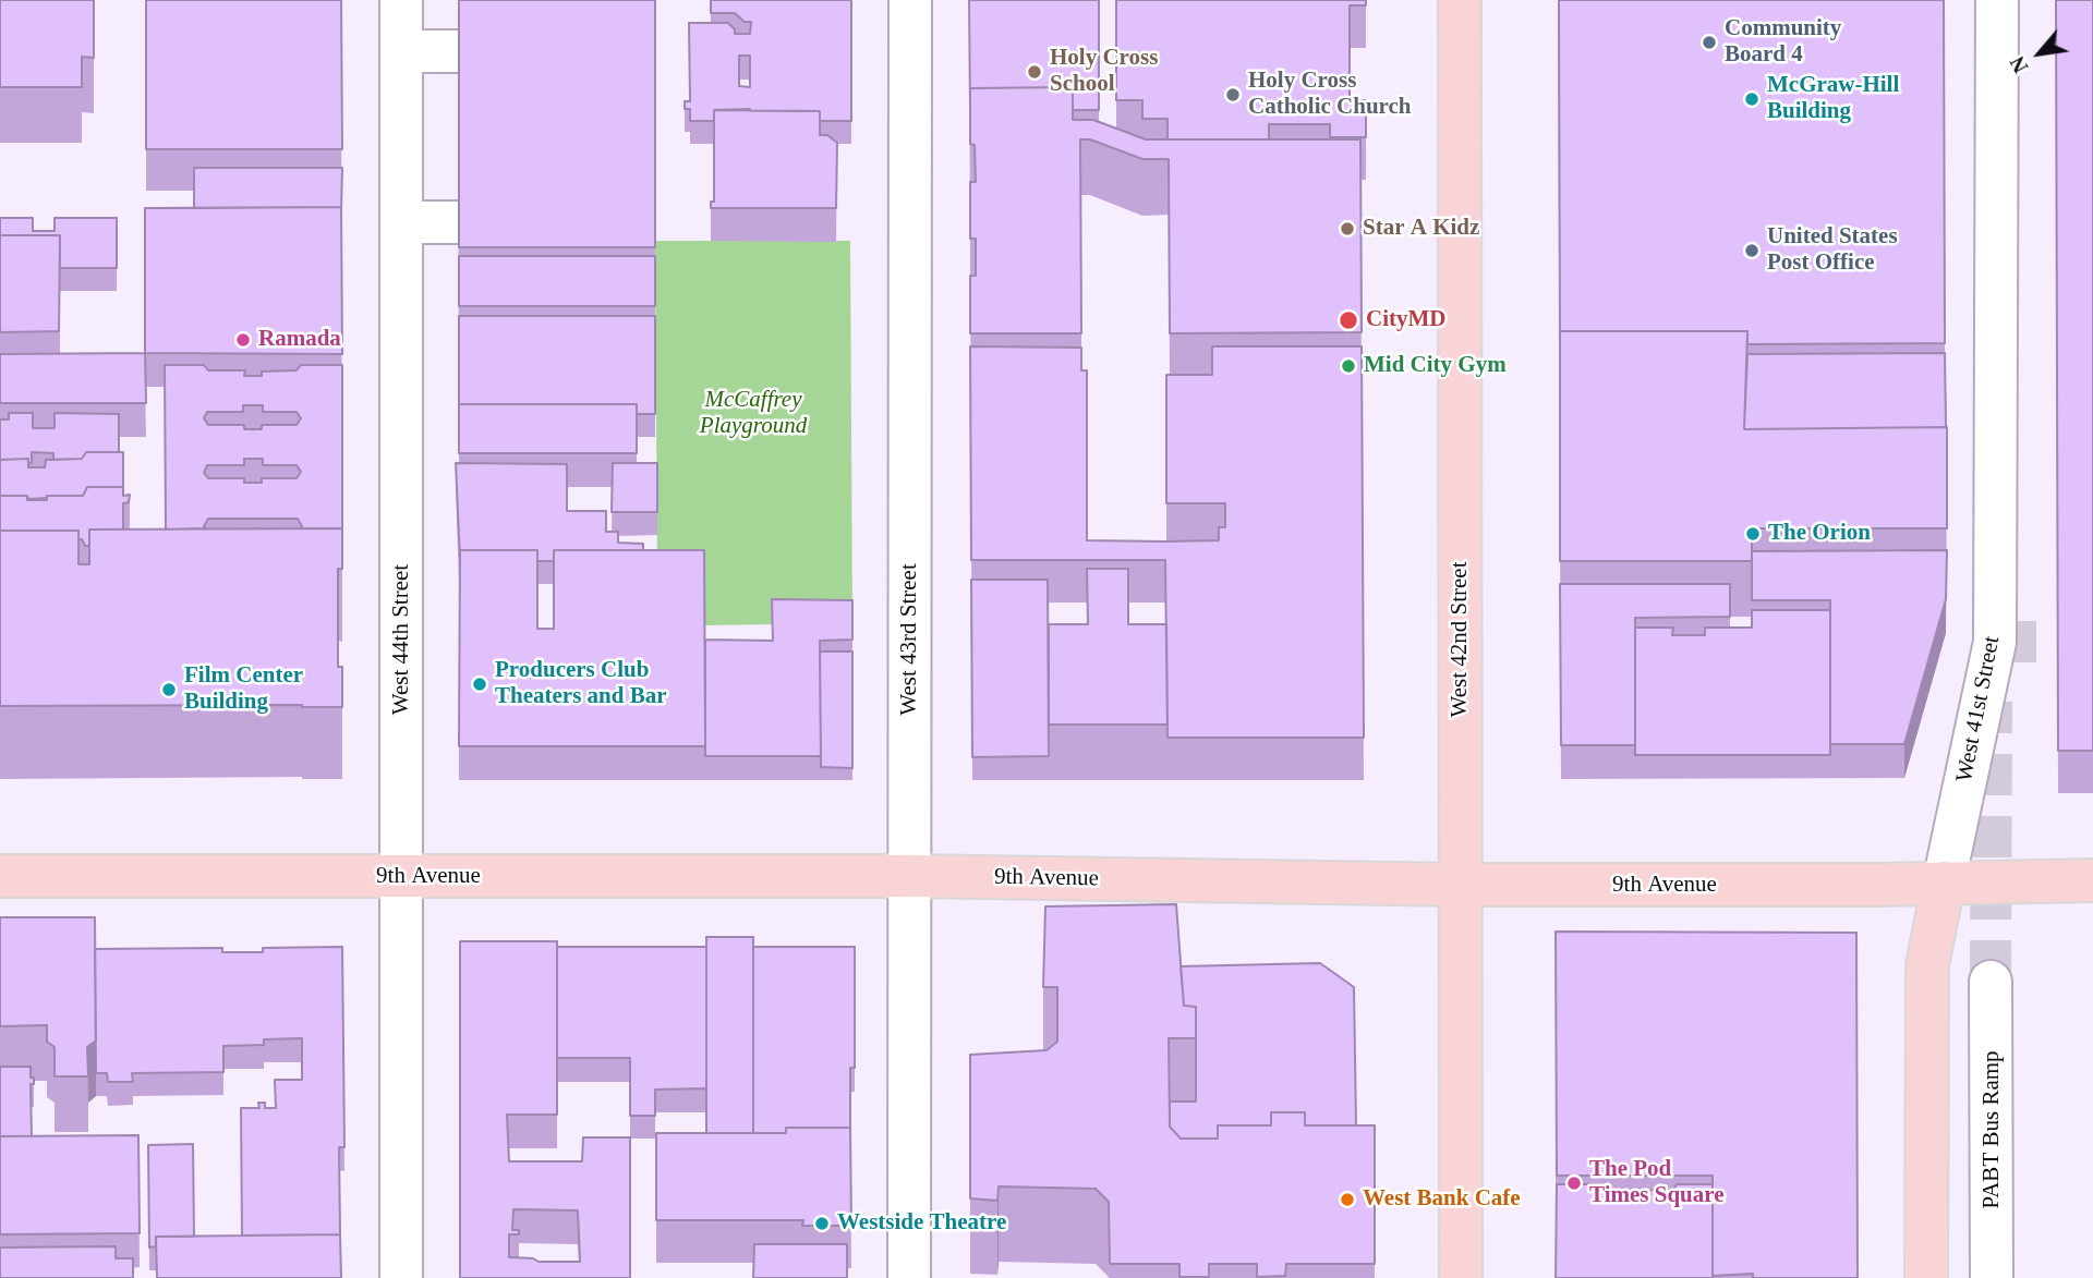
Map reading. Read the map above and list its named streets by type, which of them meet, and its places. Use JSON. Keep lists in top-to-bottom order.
{
  "streets": {
    "main road": ["West 42nd Street", "West 41st Street", "9th Avenue"],
    "street": ["West 44th Street", "West 43rd Street", "PABT Bus Ramp"]
  },
  "crossings": [
    ["West 44th Street", "9th Avenue"],
    ["West 43rd Street", "9th Avenue"],
    ["West 42nd Street", "9th Avenue"],
    ["West 41st Street", "9th Avenue"]
  ],
  "parks": ["McCaffrey Playground"],
  "places": [
    "Community Board 4",
    "Holy Cross School",
    "Holy Cross Catholic Church",
    "McGraw-Hill Building",
    "Star A Kidz",
    "United States Post Office",
    "CityMD",
    "Ramada",
    "Mid City Gym",
    "The Orion",
    "Producers Club Theaters and Bar",
    "Film Center Building",
    "The Pod Times Square",
    "West Bank Cafe",
    "Westside Theatre"
  ],
  "north": "bottom left"
}
